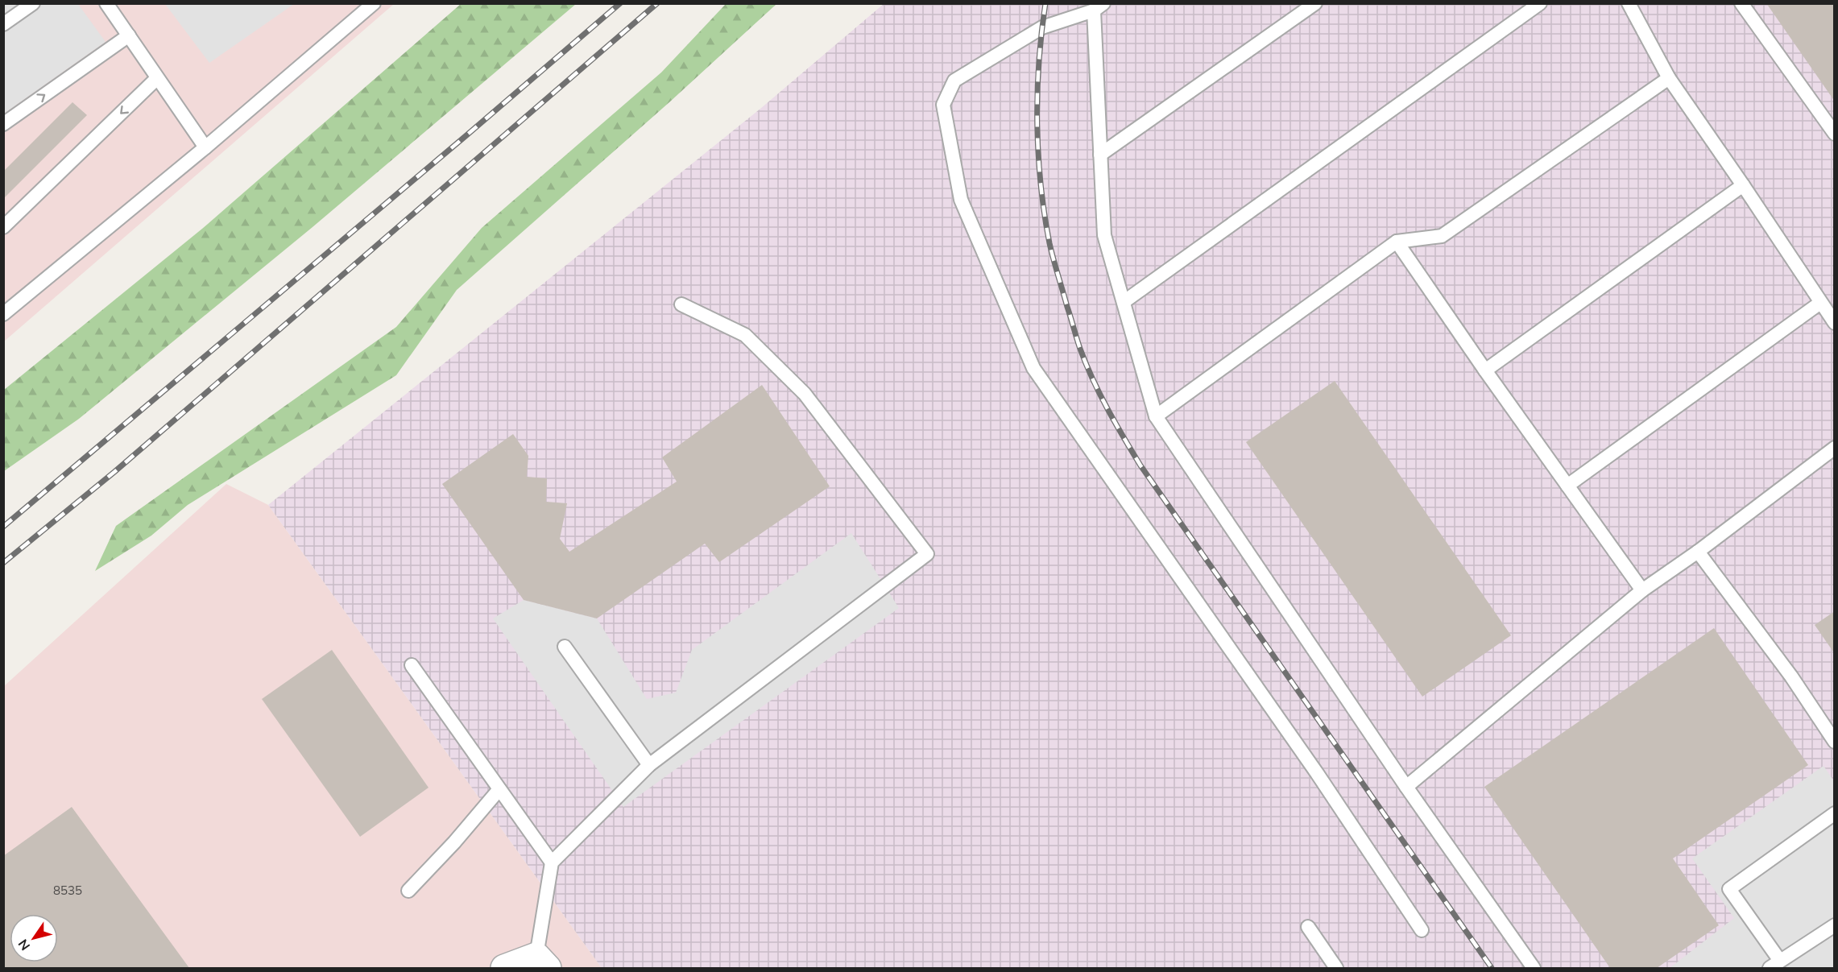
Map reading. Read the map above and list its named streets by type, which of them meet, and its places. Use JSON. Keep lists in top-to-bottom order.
{
  "house_numbers": ["8535"],
  "north": "bottom left"
}
